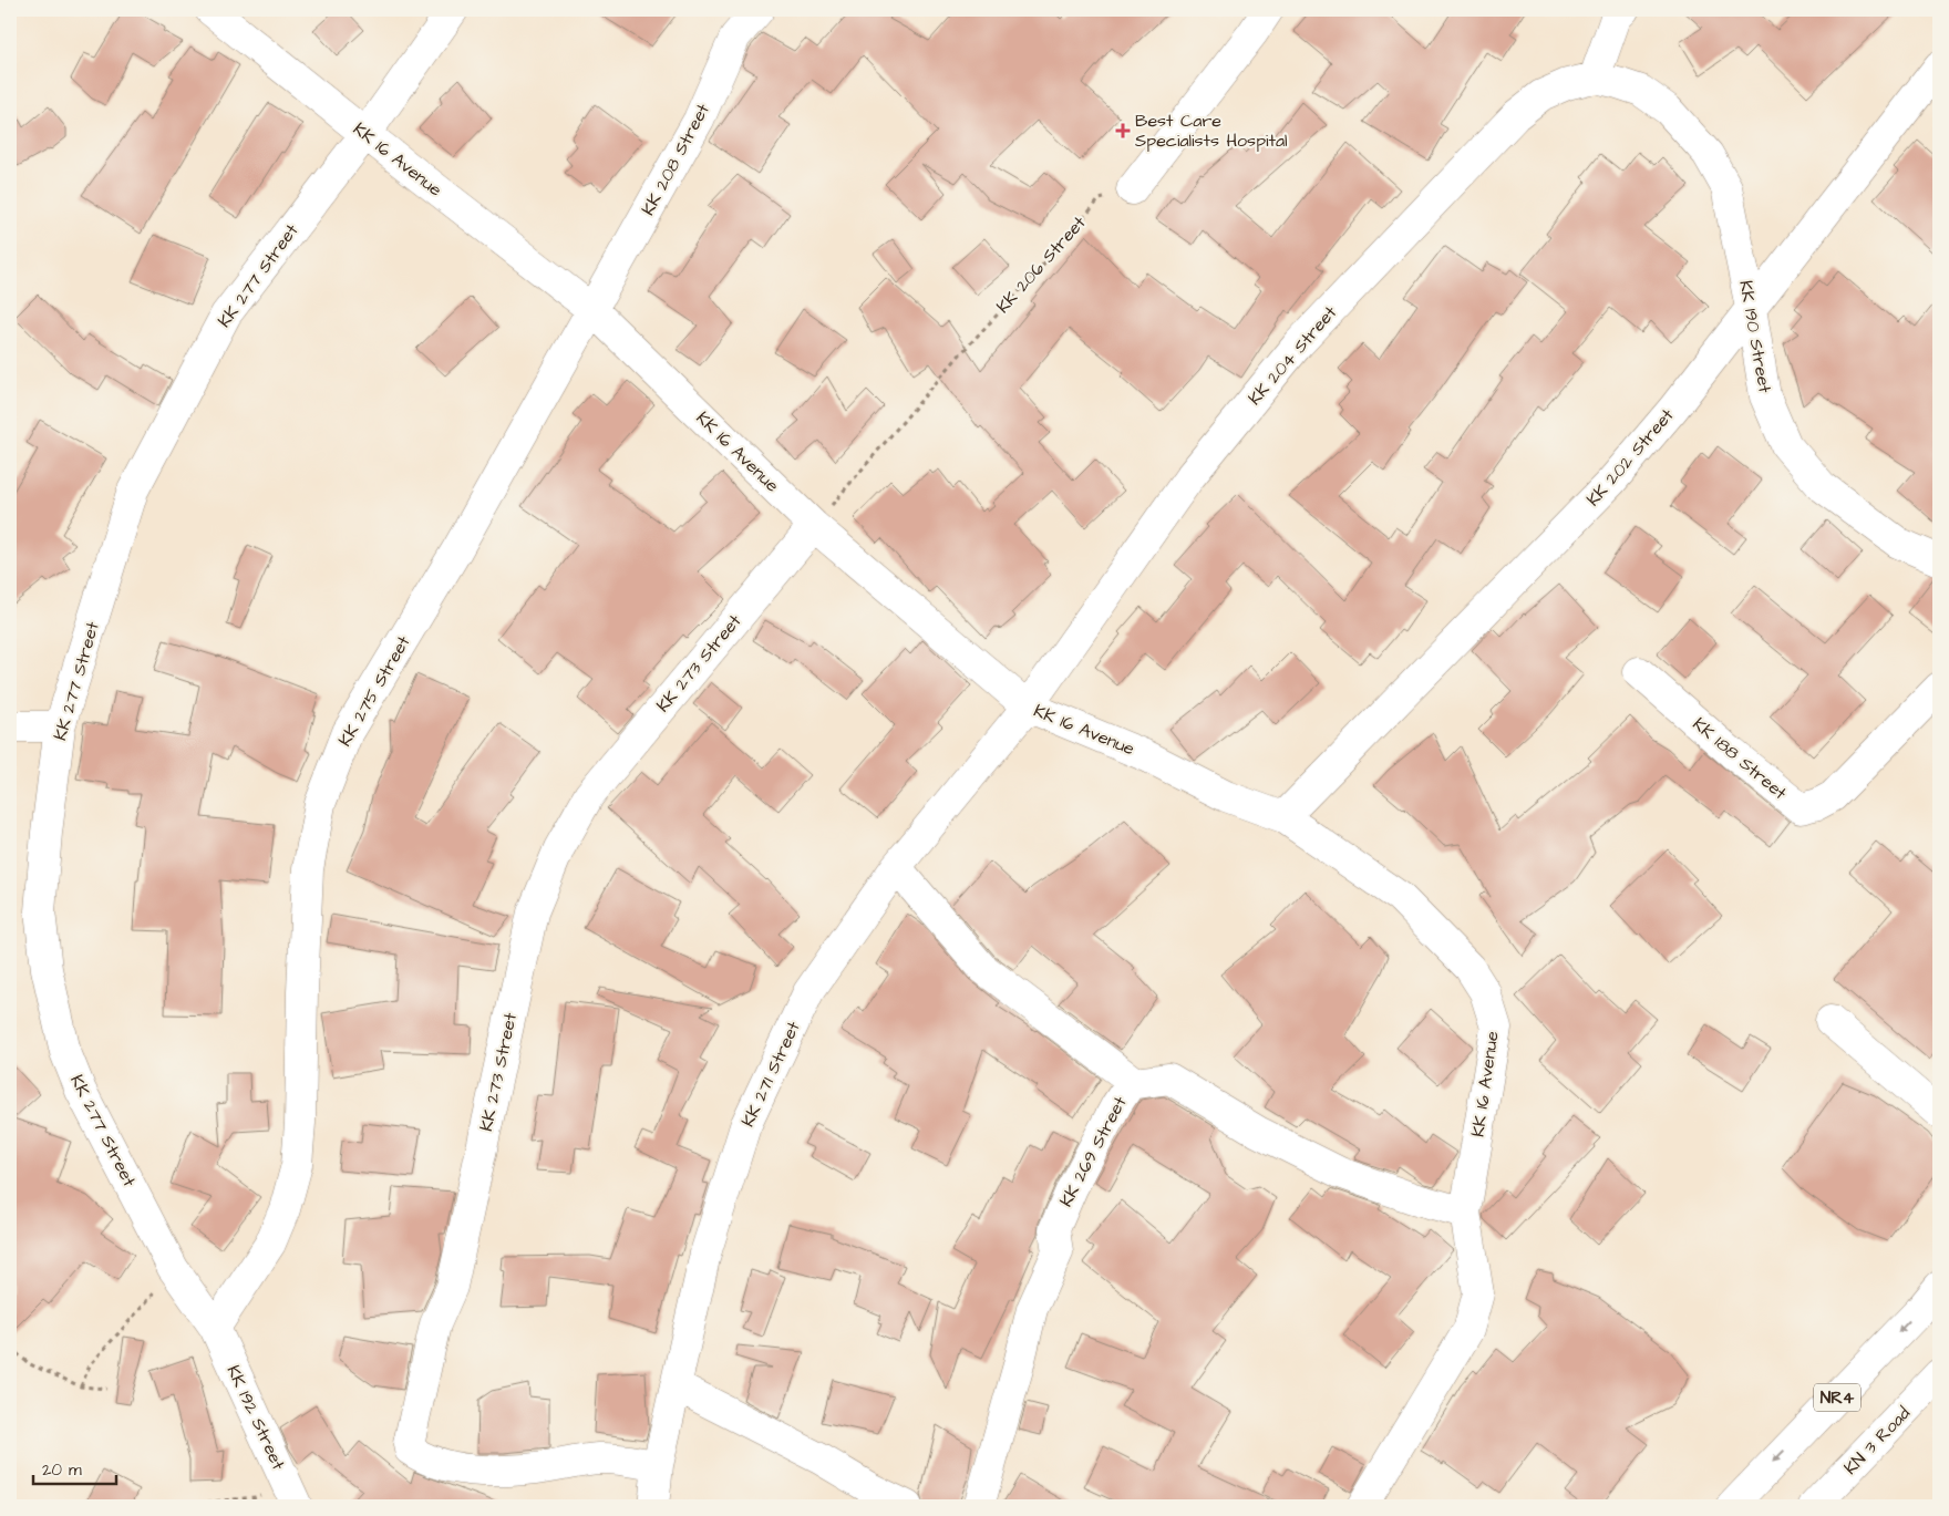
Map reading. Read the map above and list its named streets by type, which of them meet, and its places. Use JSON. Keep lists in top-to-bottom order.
{
  "streets": {
    "main road": [
      "KK 16 Avenue",
      "KK 208 Street",
      "KK 277 Street",
      "KK 190 Street",
      "KK 204 Street",
      "KK 202 Street",
      "KK 273 Street",
      "KK 275 Street",
      "KK 188 Street",
      "KK 271 Street",
      "KK 269 Street",
      "NR4",
      "KK 192 Street",
      "KN 3 Road"
    ],
    "path": ["KK 206 Street"]
  },
  "crossings": [
    ["KK 16 Avenue", "KK 208 Street"],
    ["KK 16 Avenue", "KK 206 Street"],
    ["KK 16 Avenue", "KK 277 Street"],
    ["KK 16 Avenue", "KK 204 Street"],
    ["KK 16 Avenue", "KK 202 Street"],
    ["KK 16 Avenue", "KK 273 Street"],
    ["KK 16 Avenue", "KK 275 Street"],
    ["KK 16 Avenue", "KK 271 Street"],
    ["KK 16 Avenue", "KK 269 Street"],
    ["KK 208 Street", "KK 275 Street"],
    ["KK 206 Street", "KK 273 Street"],
    ["KK 277 Street", "KK 275 Street"],
    ["KK 277 Street", "KK 192 Street"],
    ["KK 190 Street", "KK 204 Street"],
    ["KK 190 Street", "KK 202 Street"],
    ["KK 204 Street", "KK 271 Street"],
    ["KK 273 Street", "KK 271 Street"],
    ["KK 275 Street", "KK 192 Street"]
  ],
  "places": {
    "health": ["Best Care Specialists Hospital"]
  },
  "scale_bar": "20 m"
}
